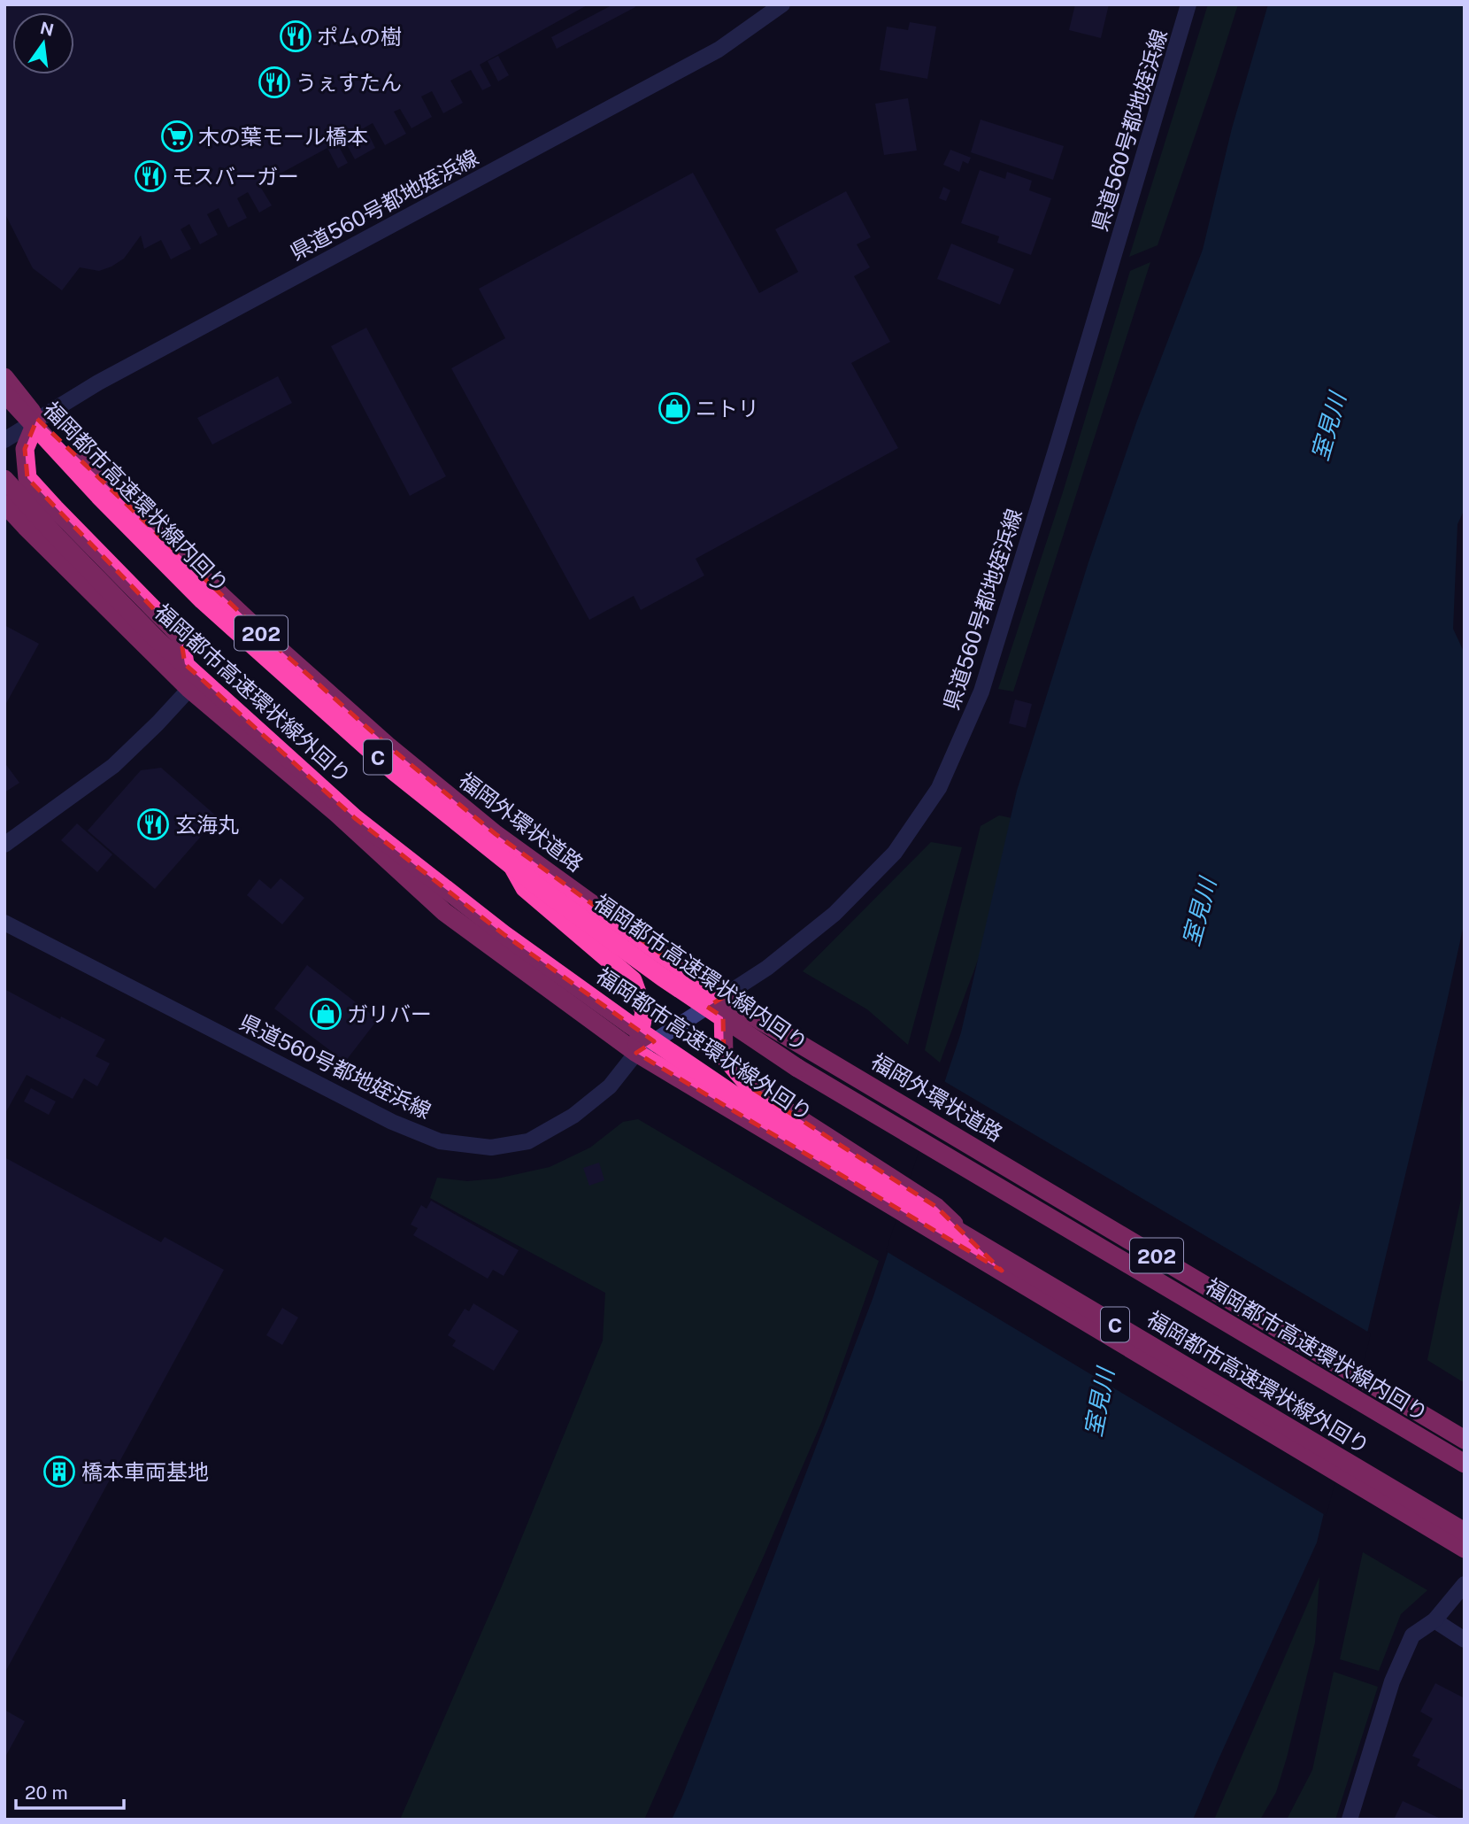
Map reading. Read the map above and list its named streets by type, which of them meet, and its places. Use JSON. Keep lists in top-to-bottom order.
{
  "streets": {
    "highway": [
      "福岡都市高速環状線内回り",
      "202",
      "福岡都市高速環状線外回り",
      "C",
      "福岡外環状道路"
    ],
    "street": ["県道560号都地姪浜線"]
  },
  "crossings": [
    ["県道560号都地姪浜線", "福岡外環状道路"]
  ],
  "water": ["室見川"],
  "places": {
    "restaurant": [
      "ポムの樹",
      "うぇすたん",
      "モスバーガー",
      "玄海丸"
    ],
    "supermarket": ["木の葉モール橋本"],
    "shop": ["ニトリ", "ガリバー"],
    "building": ["橋本車両基地"]
  },
  "scale_bar": "20 m",
  "north": "top"
}
